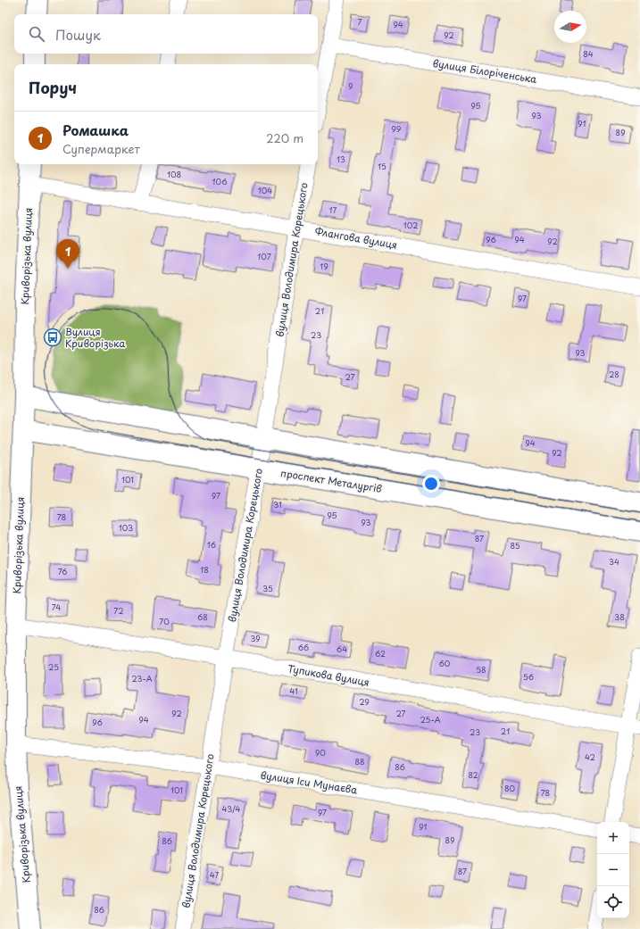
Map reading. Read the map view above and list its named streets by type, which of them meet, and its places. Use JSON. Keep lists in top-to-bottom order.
{
  "streets": {
    "main road": ["Криворізька вулиця", "проспект Металургів"],
    "street": [
      "вулиця Білоріченська",
      "Флангова вулиця",
      "вулиця Володимира Корецького",
      "Тупикова вулиця",
      "вулиця Іси Мунаєва"
    ]
  },
  "crossings": [
    ["Флангова вулиця", "Криворізька вулиця"],
    ["Флангова вулиця", "вулиця Володимира Корецького"],
    ["Криворізька вулиця", "проспект Металургів"],
    ["Криворізька вулиця", "Тупикова вулиця"],
    ["Криворізька вулиця", "вулиця Іси Мунаєва"],
    ["вулиця Володимира Корецького", "проспект Металургів"],
    ["вулиця Володимира Корецького", "Тупикова вулиця"],
    ["вулиця Володимира Корецького", "вулиця Іси Мунаєва"]
  ],
  "places": {
    "bus stop": ["Вулиця Криворізька"]
  },
  "house_numbers": [
    "7",
    "94",
    "92",
    "84",
    "9",
    "95",
    "93",
    "91",
    "99",
    "89",
    "13",
    "15",
    "108",
    "106",
    "104",
    "17",
    "102",
    "96",
    "94",
    "92",
    "107",
    "19",
    "97",
    "21",
    "23",
    "93",
    "28",
    "27",
    "94",
    "92",
    "101",
    "97",
    "31",
    "95",
    "78",
    "93",
    "103",
    "87",
    "16",
    "85",
    "34",
    "18",
    "76",
    "35",
    "74",
    "72",
    "68",
    "38",
    "70",
    "39",
    "66",
    "64",
    "62",
    "60",
    "25",
    "58",
    "56",
    "23-А",
    "41",
    "29",
    "92",
    "27",
    "94",
    "25-А",
    "96",
    "21",
    "23",
    "90",
    "42",
    "88",
    "86",
    "82",
    "80",
    "101",
    "78",
    "43/4",
    "97",
    "91",
    "89",
    "86",
    "87",
    "47",
    "86"
  ],
  "north": "right",
  "page": {
    "search": "Пошук",
    "heading": "Поруч",
    "list": [
      {
        "mark": "1",
        "name": "Ромашка",
        "note": "Супермаркет",
        "value": "220 m"
      }
    ],
    "pins": "1",
    "map_buttons": ["+", "−"]
  }
}
